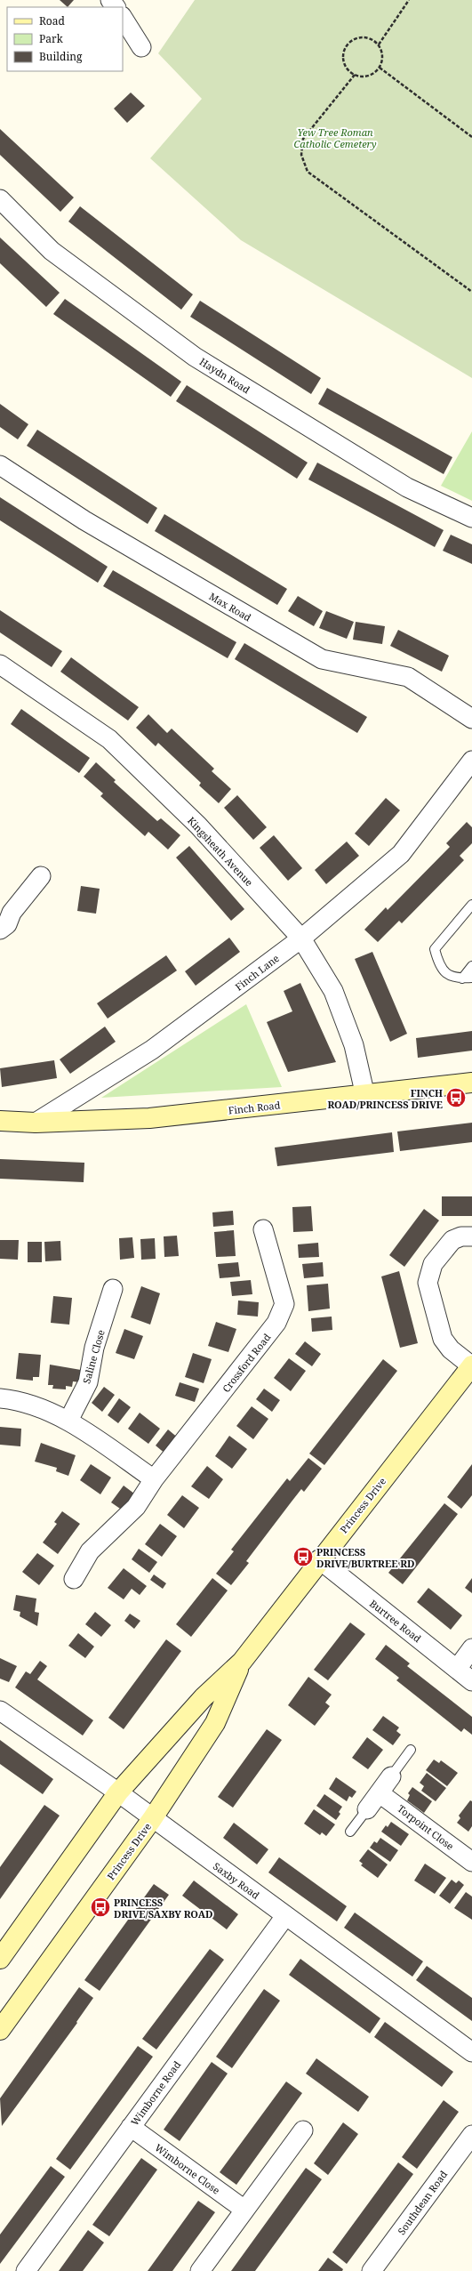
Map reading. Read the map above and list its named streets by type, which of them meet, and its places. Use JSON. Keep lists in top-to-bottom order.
{
  "streets": {
    "street": [
      "Haydn Road",
      "Max Road",
      "Kingsheath Avenue",
      "Finch Lane",
      "Finch Road",
      "Saline Close",
      "Crossford Road",
      "Princess Drive",
      "Burtree Road",
      "Torpoint Close",
      "Saxby Road",
      "Wimborne Road",
      "Wimborne Close",
      "Southdean Road"
    ]
  },
  "crossings": [
    ["Kingsheath Avenue", "Finch Lane"],
    ["Kingsheath Avenue", "Finch Road"],
    ["Finch Lane", "Finch Road"],
    ["Princess Drive", "Burtree Road"],
    ["Princess Drive", "Saxby Road"],
    ["Saxby Road", "Wimborne Road"],
    ["Wimborne Road", "Wimborne Close"]
  ],
  "parks": ["Yew Tree Roman Catholic Cemetery"],
  "places": {
    "bus stop": ["FINCH ROAD/PRINCESS DRIVE", "PRINCESS DRIVE/BURTREE RD", "PRINCESS DRIVE/SAXBY ROAD"]
  },
  "legend": ["Road", "Park", "Building"]
}
